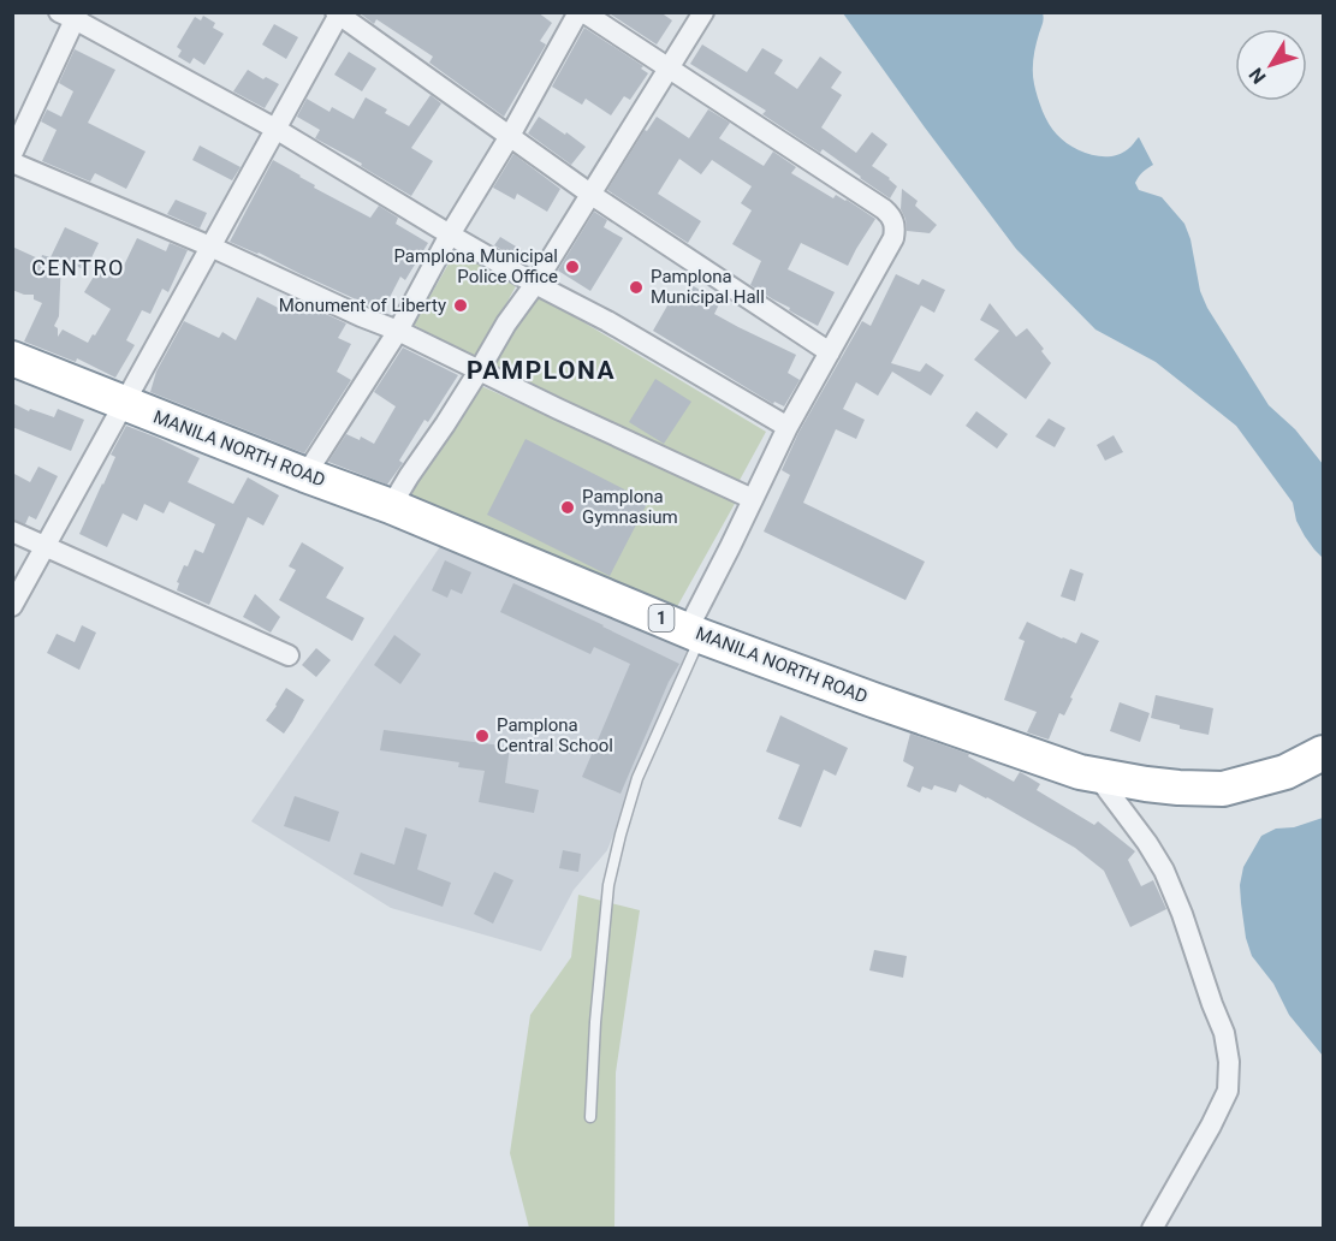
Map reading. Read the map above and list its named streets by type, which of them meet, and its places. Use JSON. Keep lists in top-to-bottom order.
{
  "streets": {
    "highway": ["MANILA NORTH ROAD", "1"]
  },
  "districts": ["CENTRO", "PAMPLONA"],
  "places": [
    "Pamplona Municipal Police Office",
    "Pamplona Municipal Hall",
    "Monument of Liberty",
    "Pamplona Gymnasium",
    "Pamplona Central School"
  ],
  "north": "bottom left"
}
